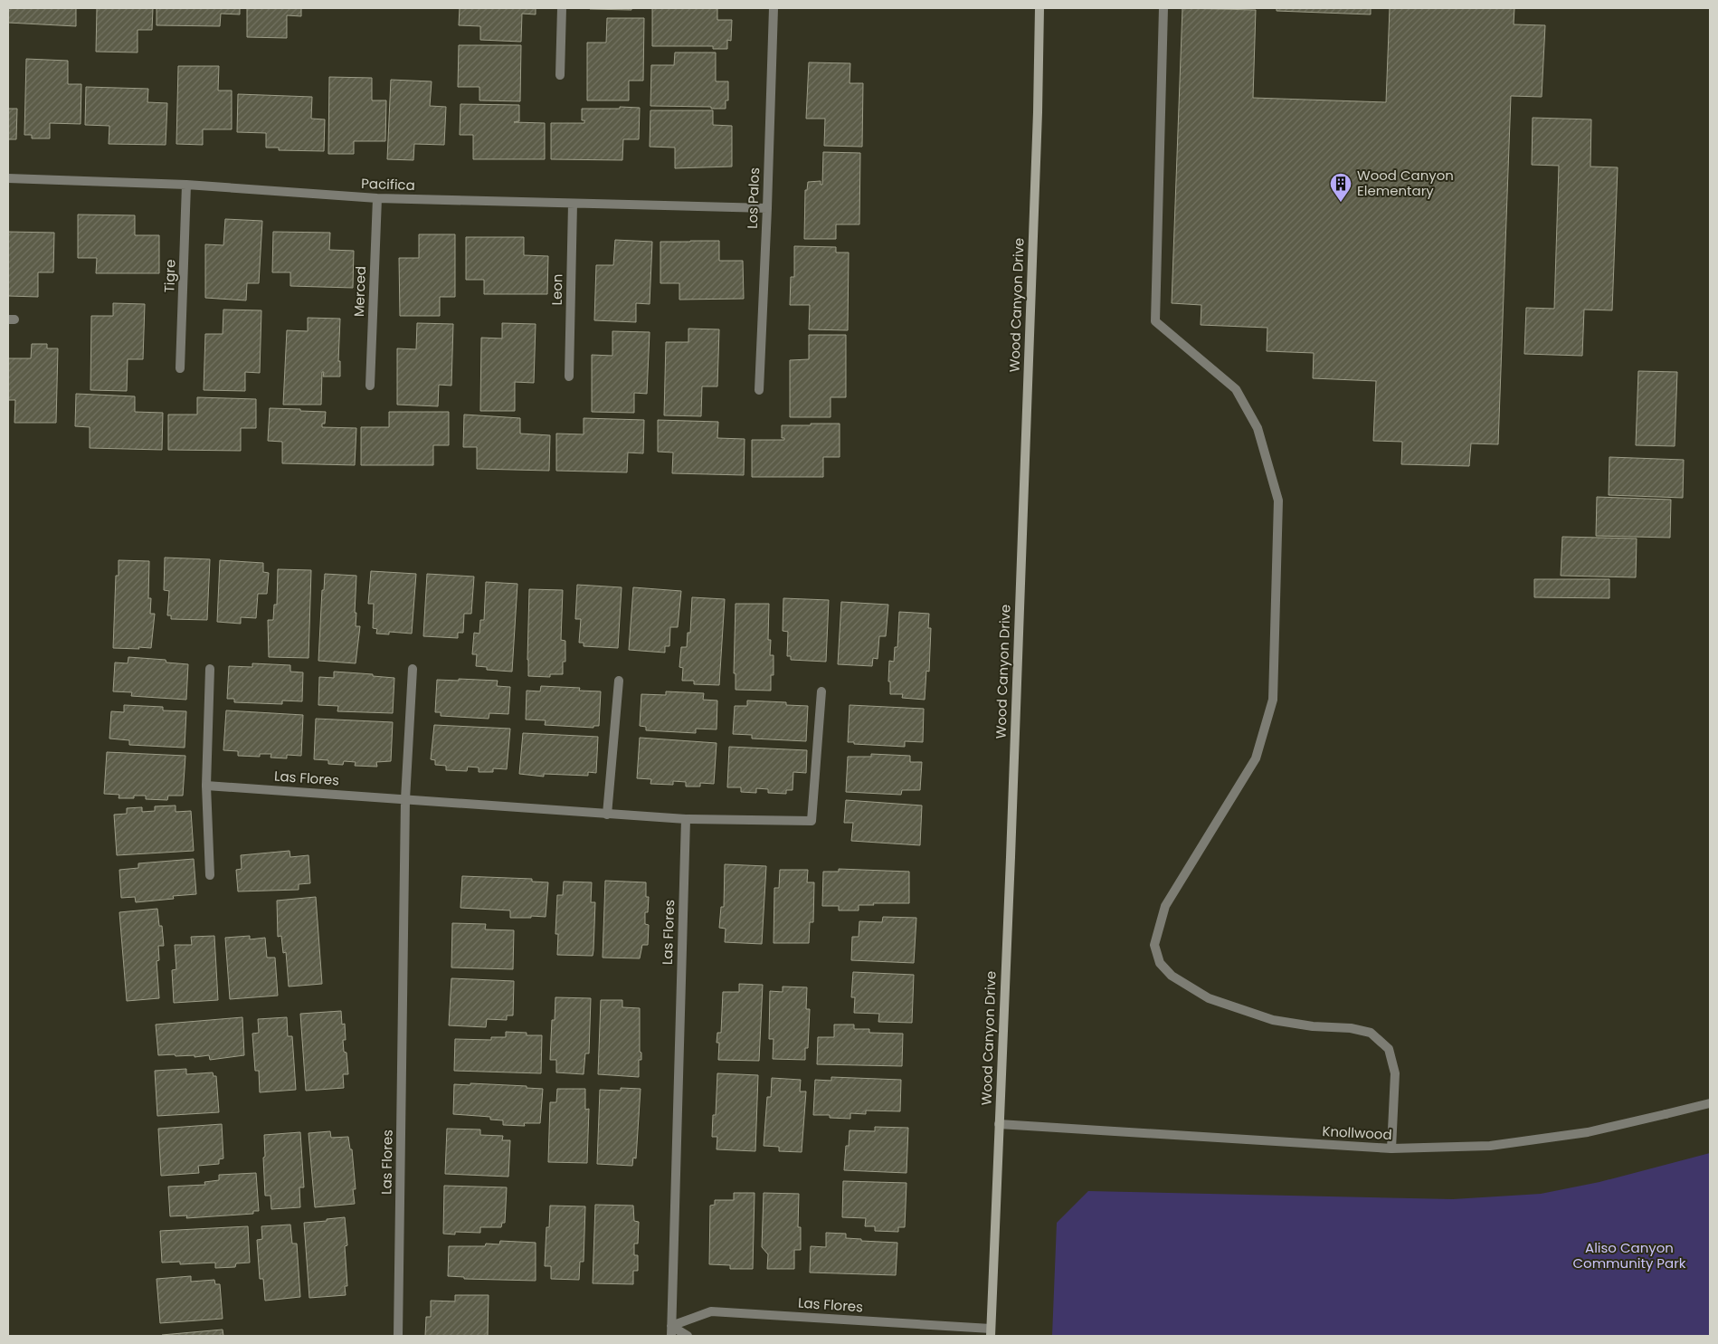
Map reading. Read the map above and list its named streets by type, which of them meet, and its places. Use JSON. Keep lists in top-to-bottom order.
{
  "streets": {
    "main road": ["Wood Canyon Drive"],
    "street": [
      "Pacifica",
      "Los Palos",
      "Tigre",
      "Leon",
      "Merced",
      "Las Flores",
      "Knollwood"
    ]
  },
  "crossings": [
    ["Pacifica", "Los Palos"],
    ["Pacifica", "Tigre"],
    ["Pacifica", "Leon"],
    ["Pacifica", "Merced"],
    ["Wood Canyon Drive", "Las Flores"],
    ["Wood Canyon Drive", "Knollwood"]
  ],
  "parks": ["Aliso Canyon Community Park"],
  "places": {
    "building": ["Wood Canyon Elementary"]
  }
}
